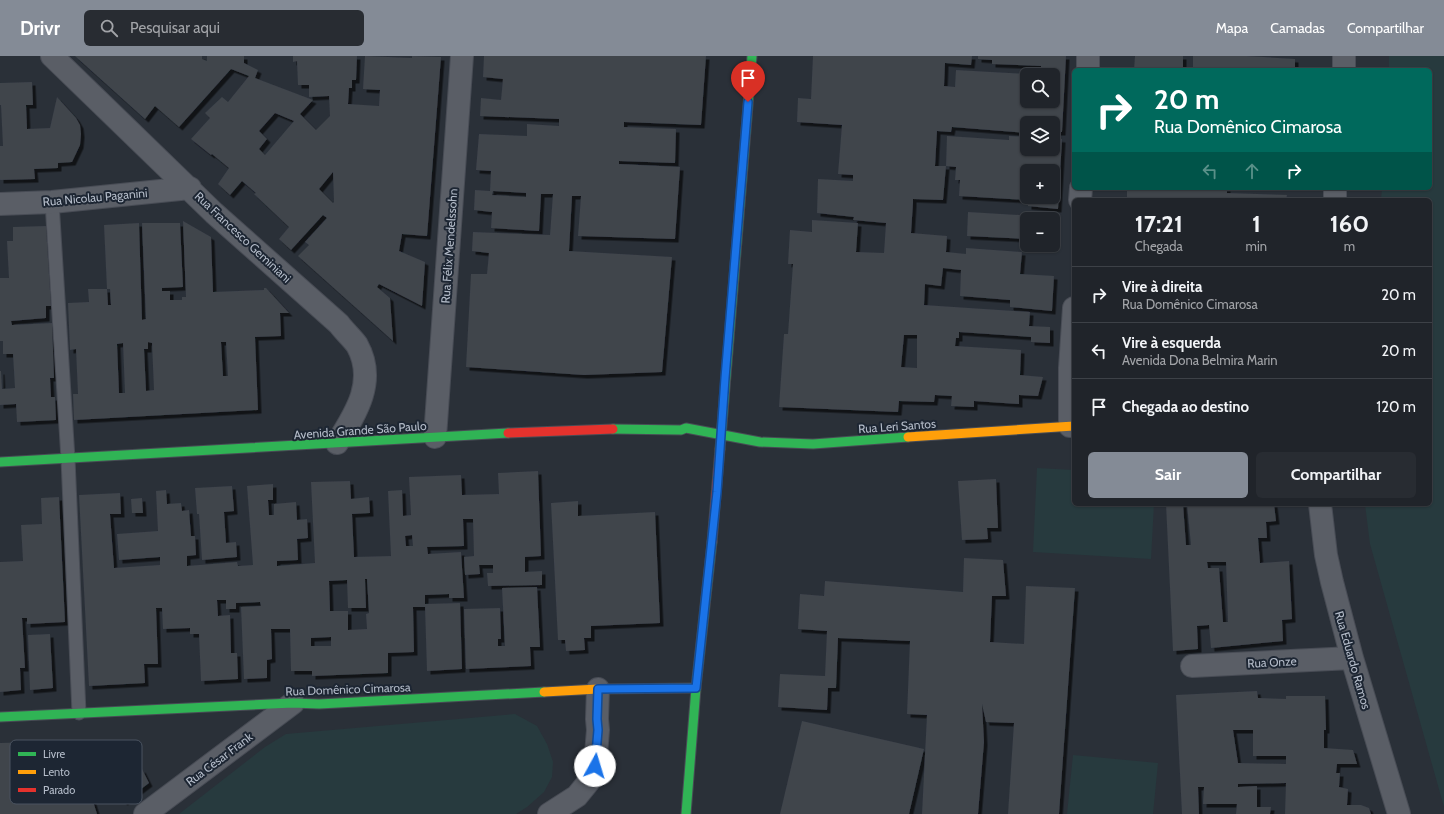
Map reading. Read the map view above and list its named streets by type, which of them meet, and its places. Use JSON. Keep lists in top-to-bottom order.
{
  "streets": {
    "street": [
      "Rua Nicolau Paganini",
      "Rua Francesco Geminiani",
      "Rua Félix Mendelssohn",
      "Rua Leri Santos",
      "Avenida Grande São Paulo",
      "Rua Eduardo Ramos",
      "Rua Onze",
      "Rua Domênico Cimarosa",
      "Rua César Frank"
    ]
  },
  "crossings": [
    ["Rua Nicolau Paganini", "Rua Francesco Geminiani"],
    ["Rua Francesco Geminiani", "Avenida Grande São Paulo"],
    ["Rua Félix Mendelssohn", "Avenida Grande São Paulo"],
    ["Rua Leri Santos", "Avenida Grande São Paulo"],
    ["Rua Eduardo Ramos", "Rua Onze"],
    ["Rua Domênico Cimarosa", "Rua César Frank"]
  ],
  "legend": ["Livre", "Lento", "Parado"],
  "page": {
    "header": "Drivr",
    "search": "Pesquisar aqui",
    "nav": ["Mapa", "Camadas", "Compartilhar"],
    "map_buttons": ["+", "−"],
    "turn": ["20 m", "Rua Domênico Cimarosa"],
    "eta": [
      "17:21",
      "Chegada",
      "1",
      "min",
      "160",
      "m"
    ],
    "list": [
      {
        "name": "Vire à direita",
        "note": "Rua Domênico Cimarosa",
        "value": "20 m"
      },
      {
        "name": "Vire à esquerda",
        "note": "Avenida Dona Belmira Marin",
        "value": "20 m"
      },
      {
        "name": "Chegada ao destino",
        "value": "120 m"
      }
    ],
    "buttons": ["Sair", "Compartilhar"]
  }
}
